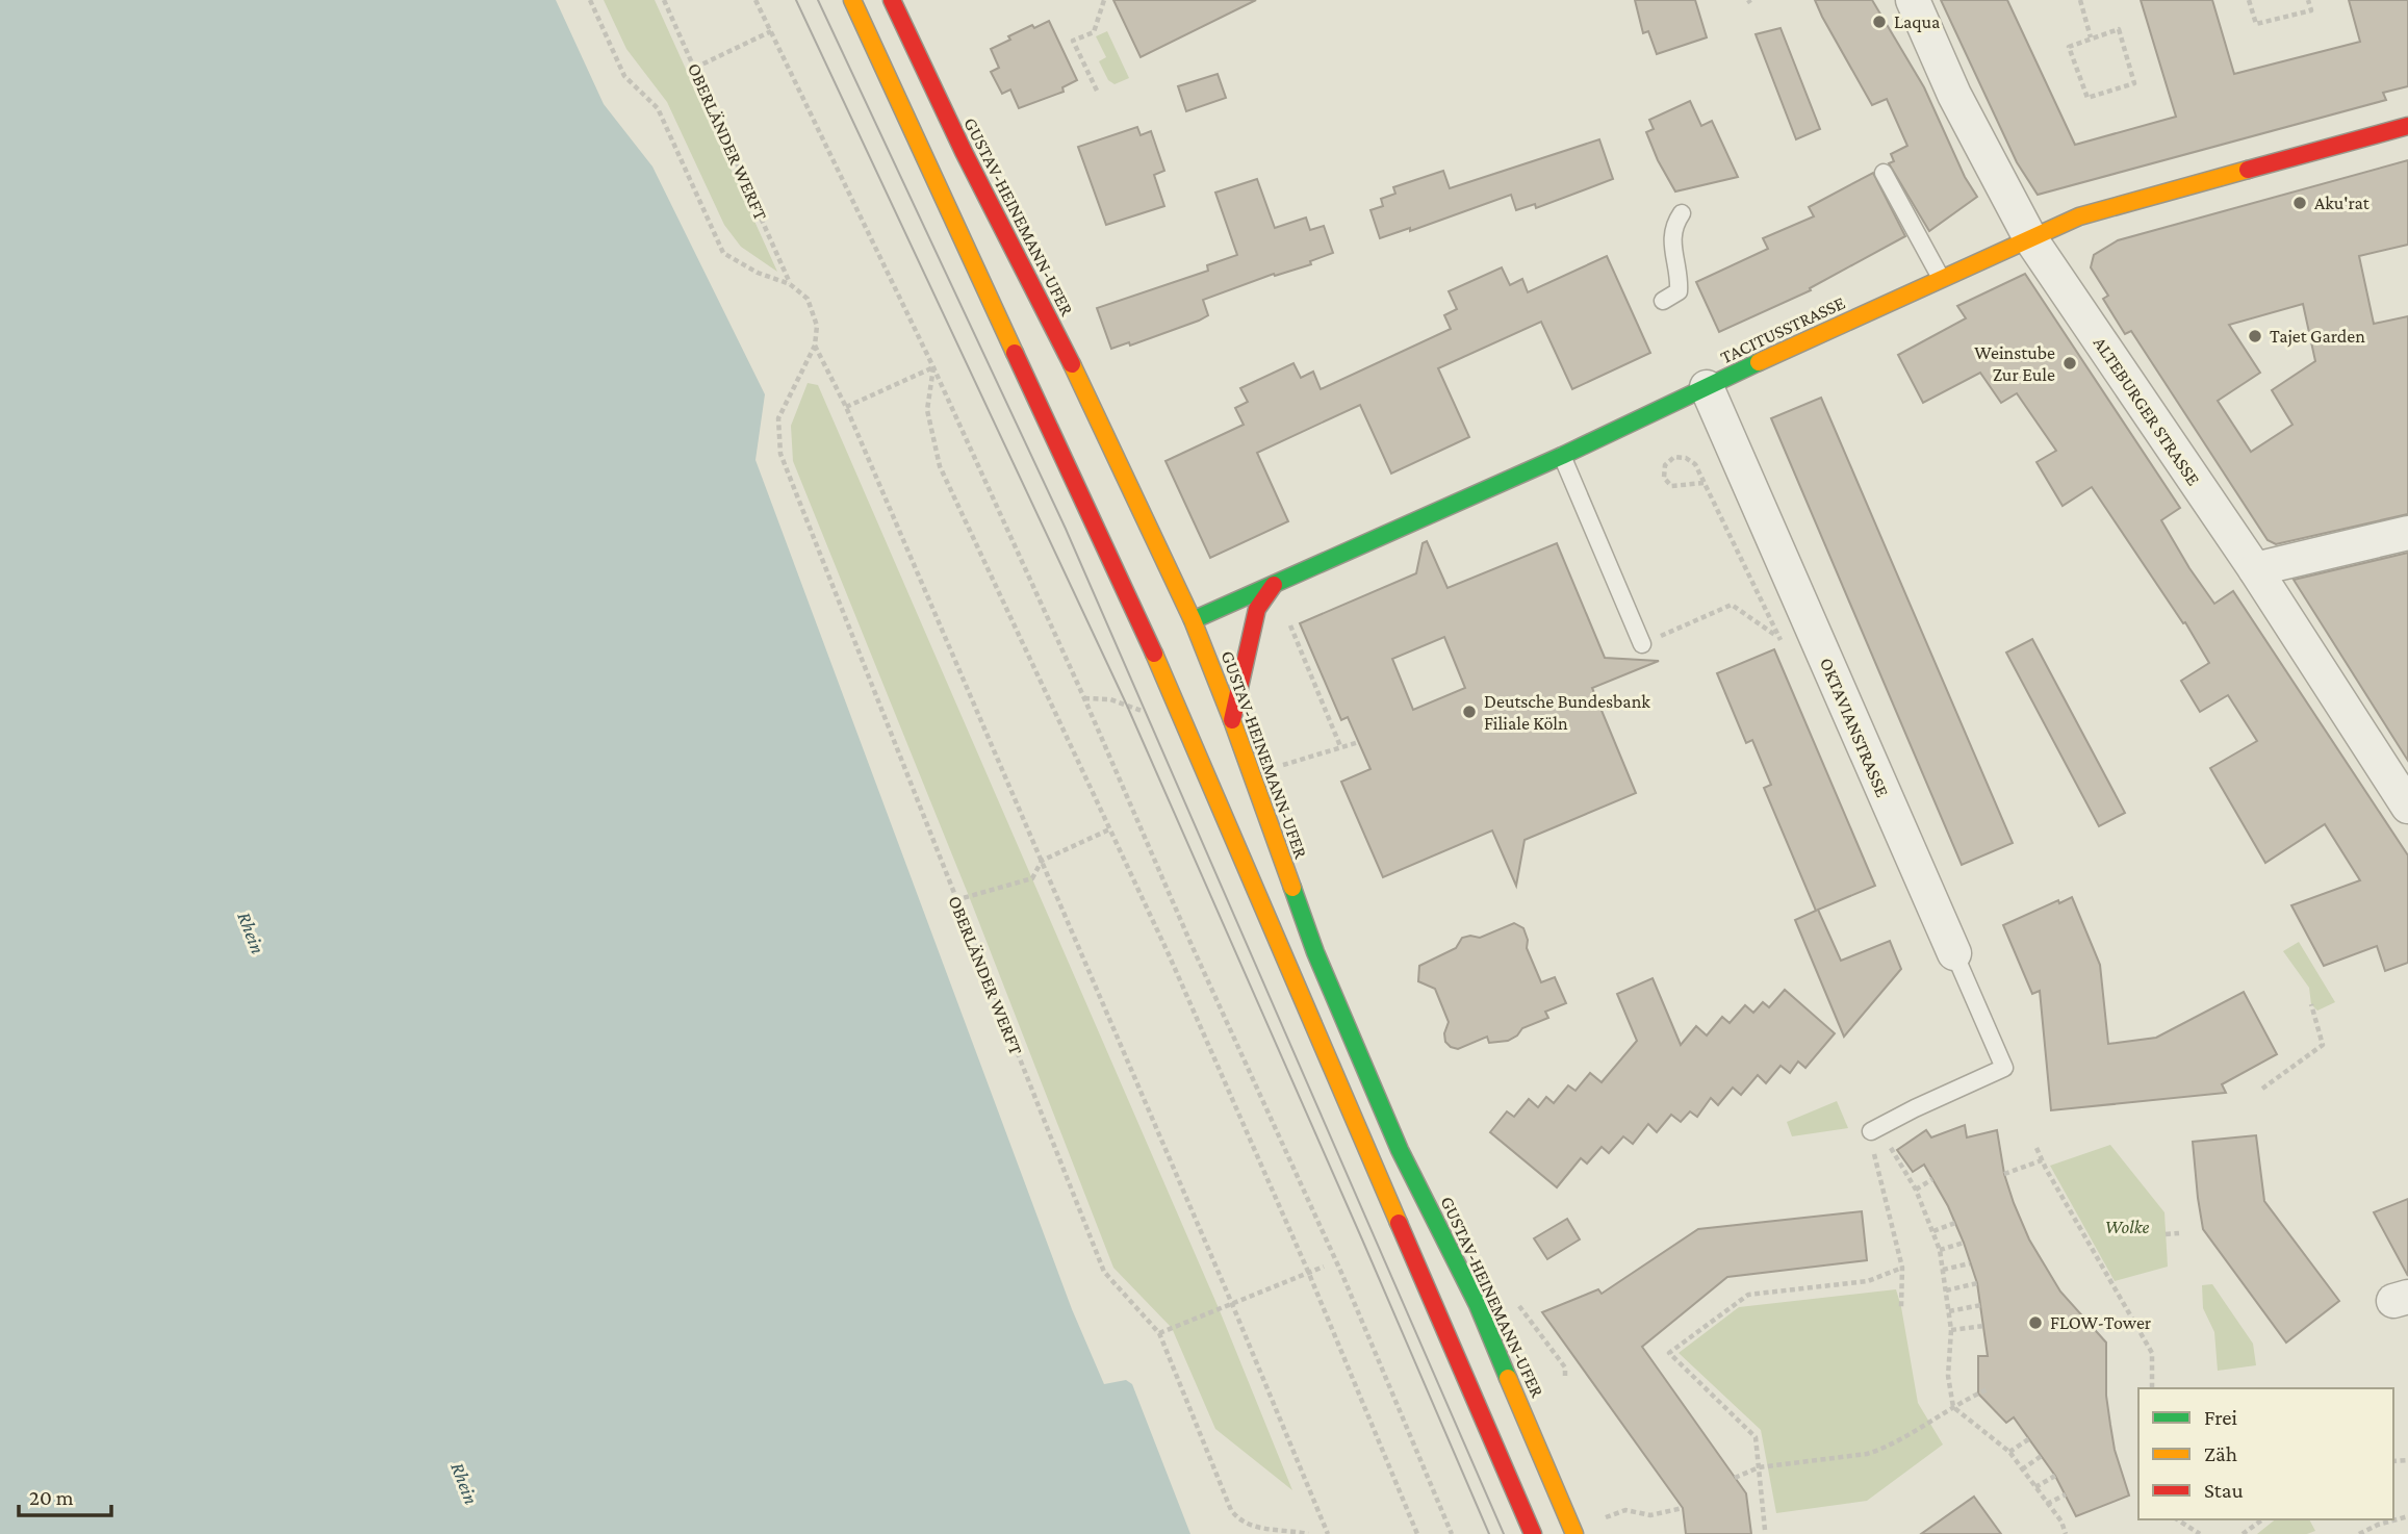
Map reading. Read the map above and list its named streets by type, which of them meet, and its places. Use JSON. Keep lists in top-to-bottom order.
{
  "streets": {
    "main road": ["GUSTAV-HEINEMANN-UFER", "TACITUSSTRASSE"],
    "street": ["ALTEBURGER STRASSE", "OKTAVIANSTRASSE"],
    "path": ["OBERLÄNDER WERFT"]
  },
  "crossings": [
    ["GUSTAV-HEINEMANN-UFER", "TACITUSSTRASSE"],
    ["TACITUSSTRASSE", "ALTEBURGER STRASSE"],
    ["TACITUSSTRASSE", "OKTAVIANSTRASSE"]
  ],
  "water": ["Rhein"],
  "parks": ["Wolke"],
  "places": [
    "Laqua",
    "Aku'rat",
    "Tajet Garden",
    "Weinstube Zur Eule",
    "Deutsche Bundesbank Filiale Köln",
    "FLOW-Tower"
  ],
  "legend": ["Frei", "Zäh", "Stau"],
  "scale_bar": "20 m"
}
